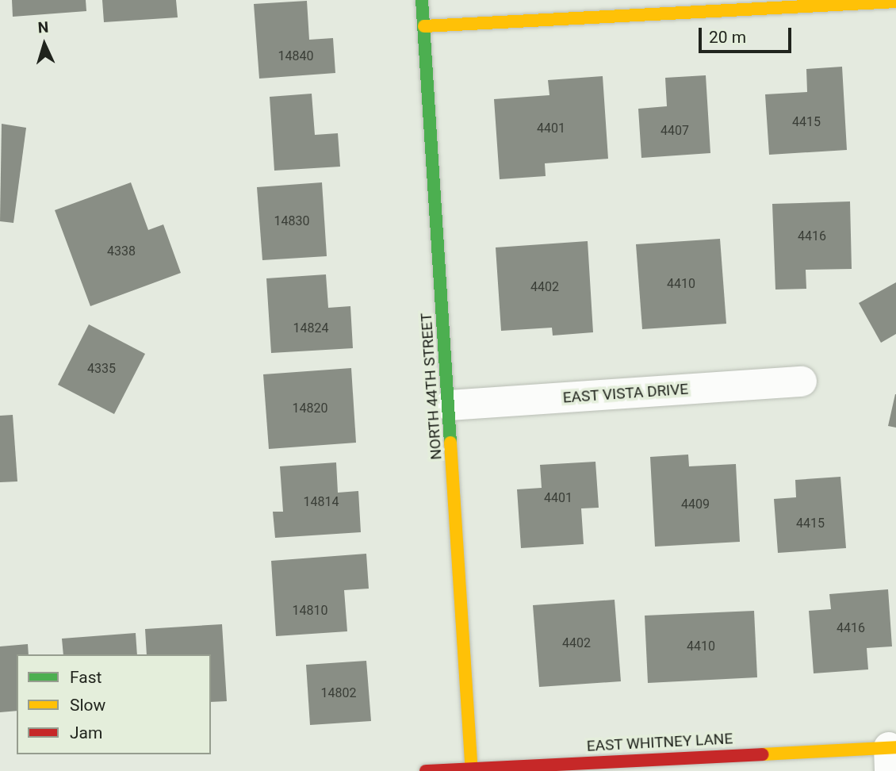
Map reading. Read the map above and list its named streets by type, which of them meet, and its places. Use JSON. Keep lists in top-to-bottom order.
{
  "streets": {
    "street": ["NORTH 44TH STREET", "EAST VISTA DRIVE", "EAST WHITNEY LANE"]
  },
  "crossings": [
    ["NORTH 44TH STREET", "EAST VISTA DRIVE"],
    ["NORTH 44TH STREET", "EAST WHITNEY LANE"]
  ],
  "house_numbers": [
    "14840",
    "4415",
    "4401",
    "4407",
    "14830",
    "4416",
    "4338",
    "4410",
    "4402",
    "14824",
    "4335",
    "14820",
    "4401",
    "14814",
    "4409",
    "4415",
    "14810",
    "4416",
    "4402",
    "4410",
    "14802"
  ],
  "legend": ["Fast", "Slow", "Jam"],
  "scale_bar": "20 m",
  "north": "top"
}
